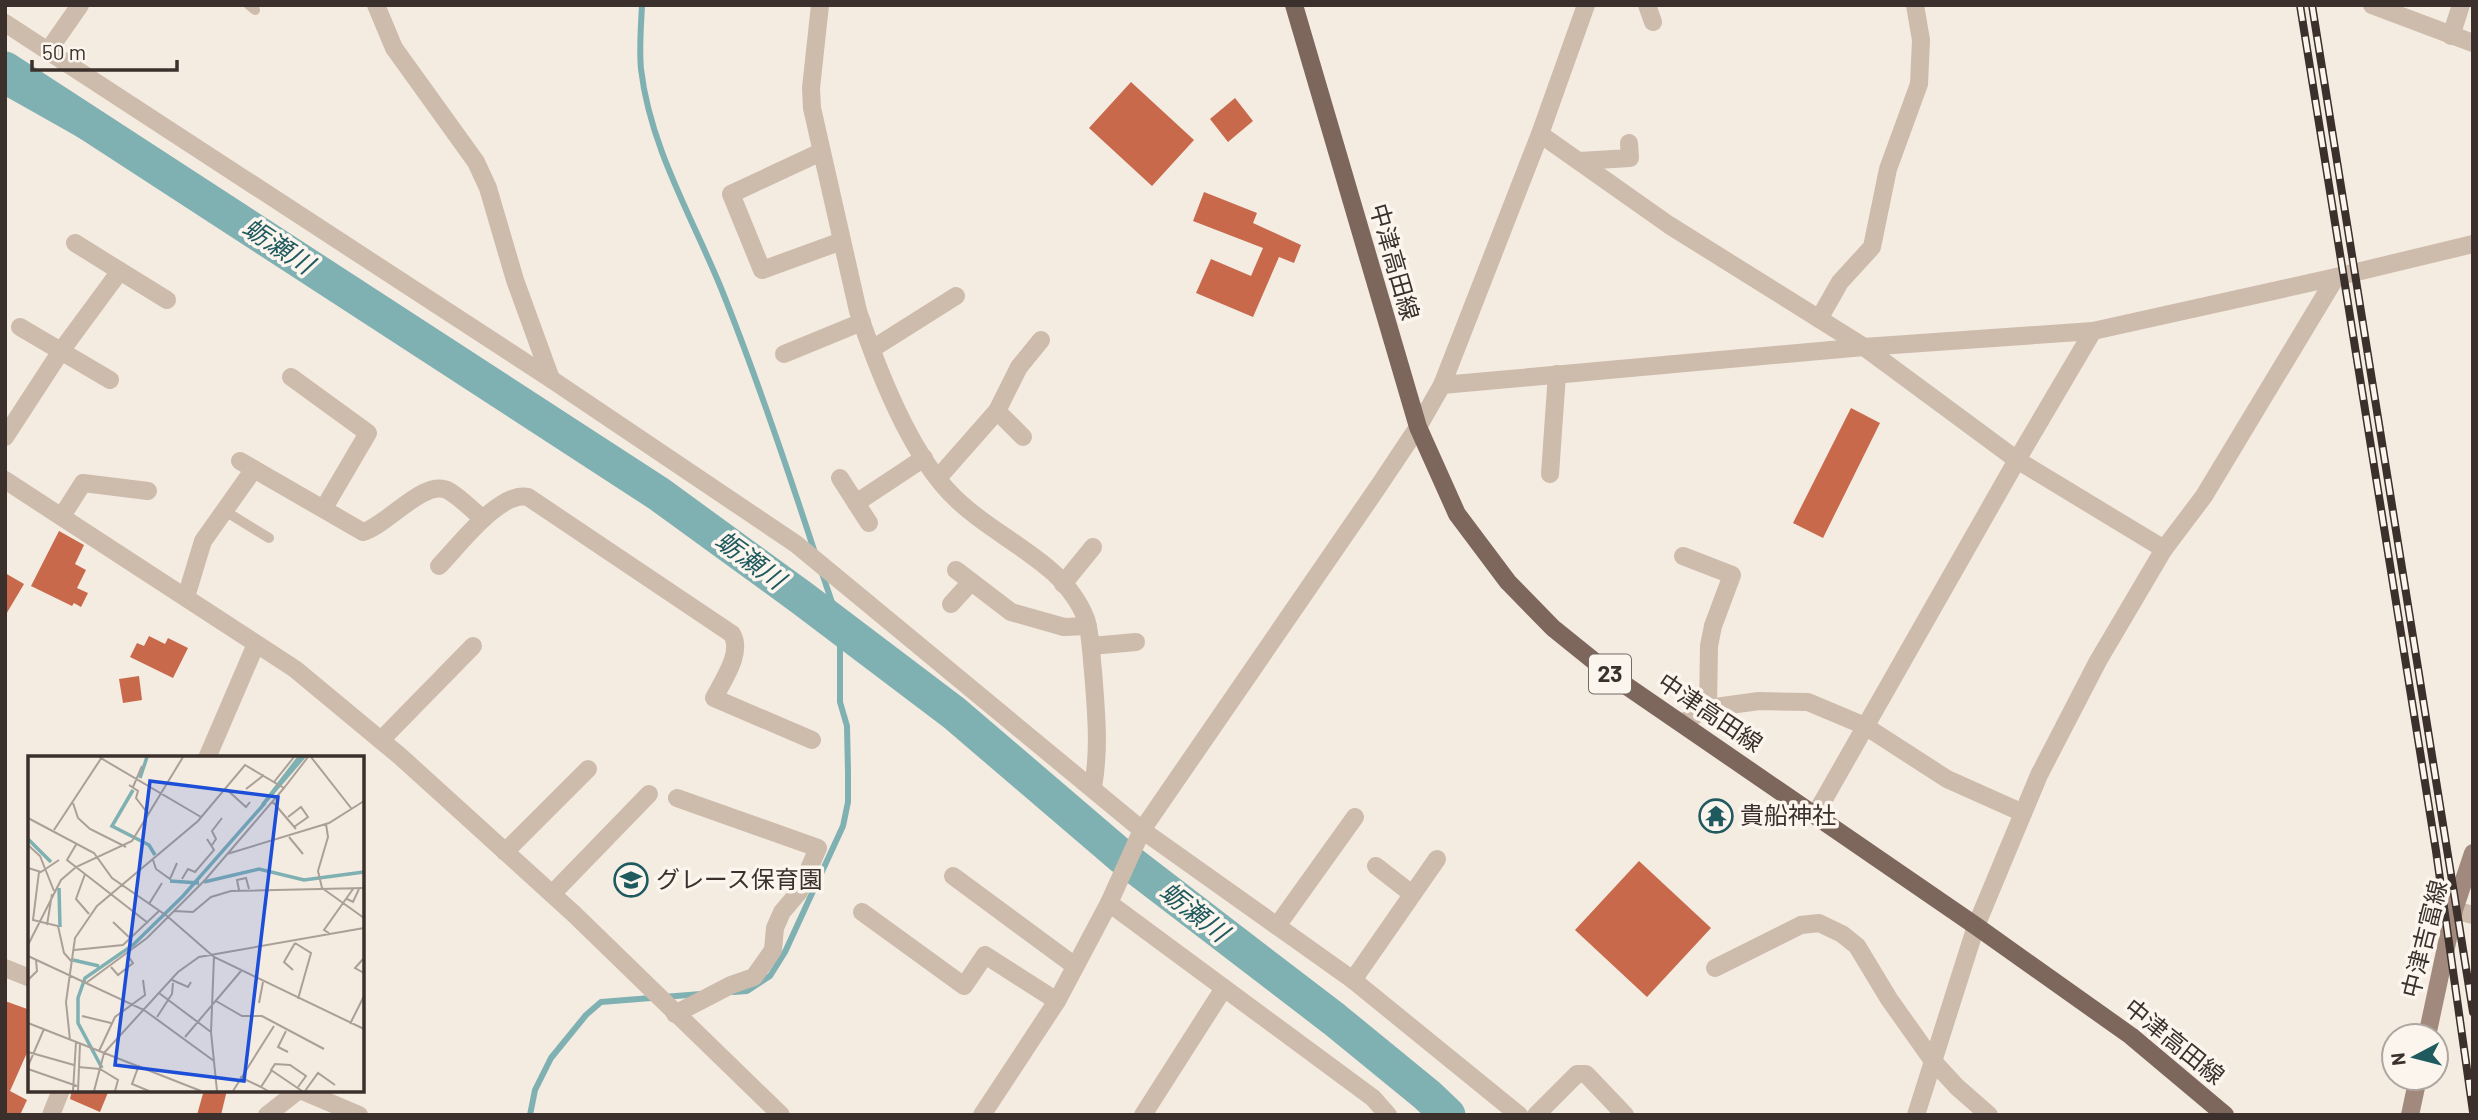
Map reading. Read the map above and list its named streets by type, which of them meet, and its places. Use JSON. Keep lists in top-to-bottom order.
{
  "streets": {
    "main road": ["中津高田線", "23", "中津吉富線"]
  },
  "water": ["蛎瀬川"],
  "places": {
    "temple": ["貴船神社"],
    "school or university": ["グレース保育園"]
  },
  "scale_bar": "50 m",
  "north": "left"
}
